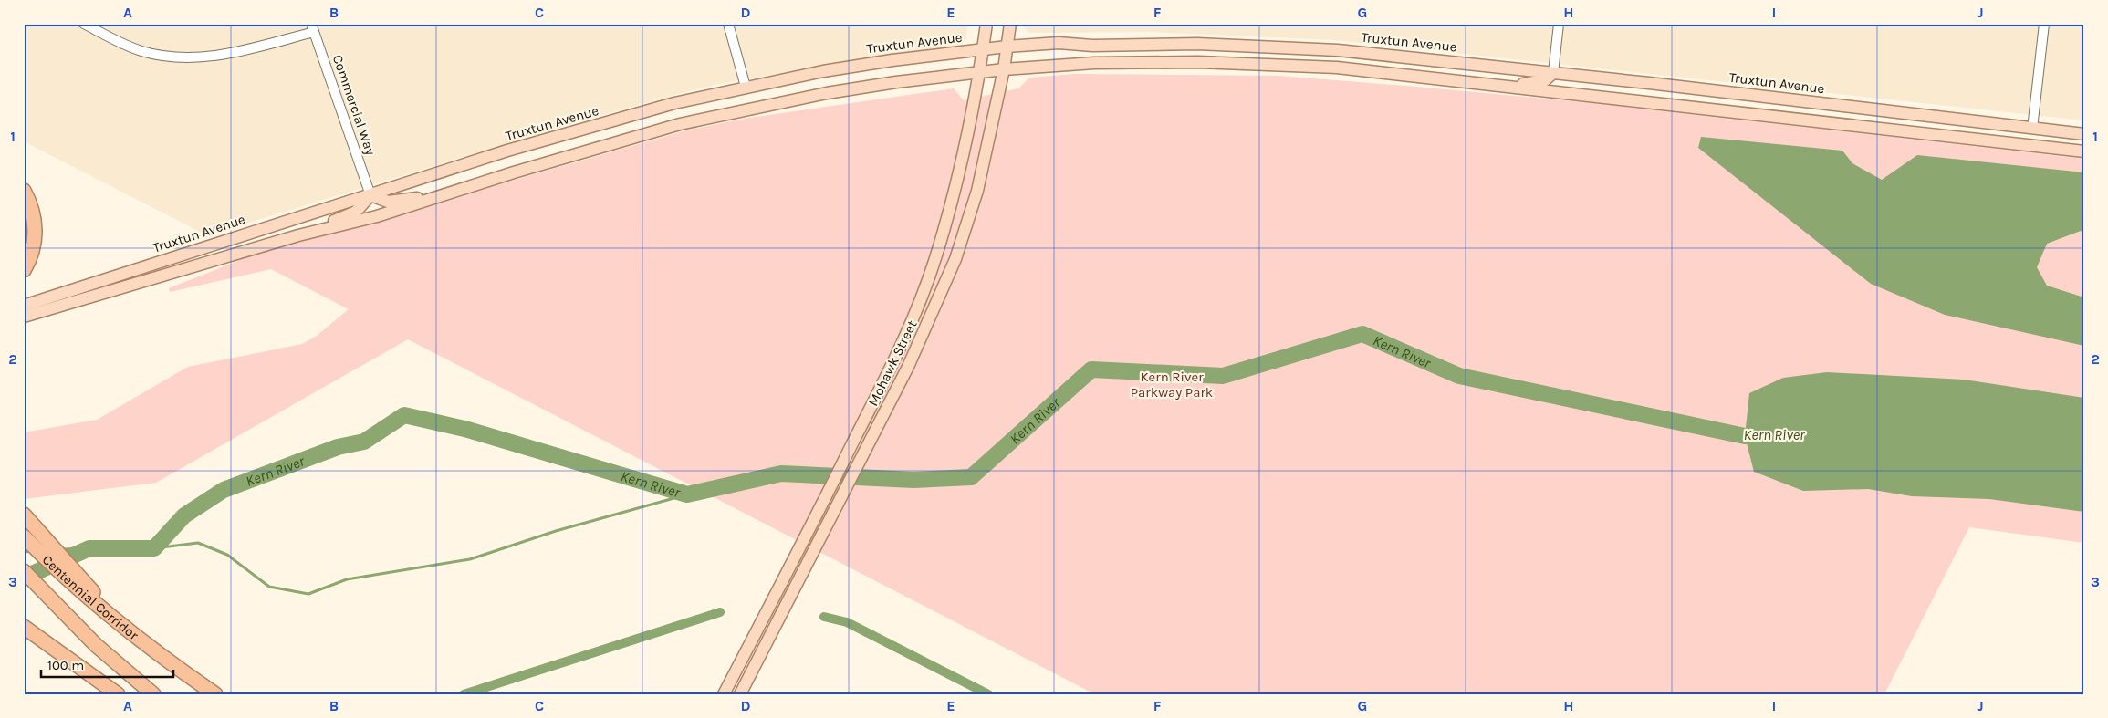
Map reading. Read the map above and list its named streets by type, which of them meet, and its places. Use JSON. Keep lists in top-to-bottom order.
{
  "streets": {
    "highway": ["Centennial Corridor"],
    "main road": ["Truxtun Avenue", "Mohawk Street"],
    "street": ["Commercial Way"]
  },
  "crossings": [
    ["Truxtun Avenue", "Commercial Way"],
    ["Truxtun Avenue", "Mohawk Street"]
  ],
  "water": ["Kern River"],
  "parks": ["Kern River Parkway Park"],
  "scale_bar": "100 m",
  "grid": {
    "columns": [
      "A",
      "B",
      "C",
      "D",
      "E",
      "F",
      "G",
      "H",
      "I",
      "J"
    ],
    "rows": ["1", "2", "3"]
  }
}
